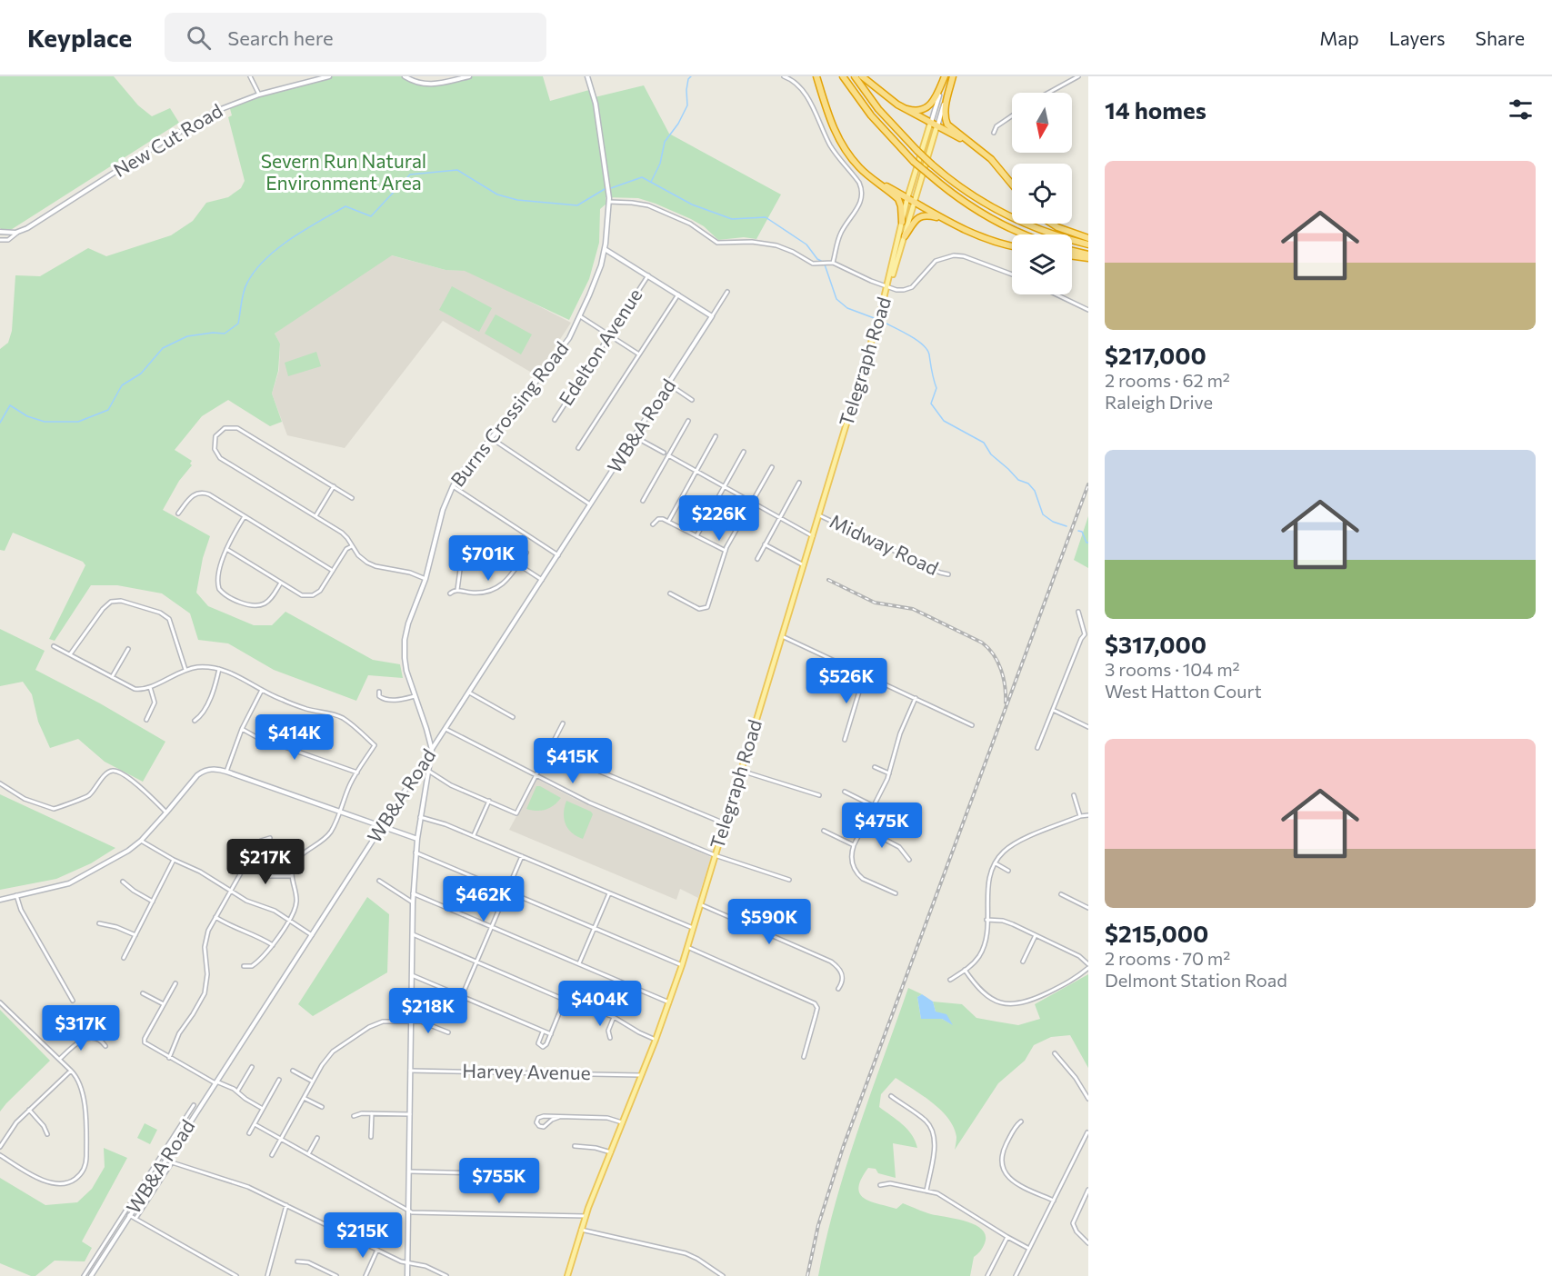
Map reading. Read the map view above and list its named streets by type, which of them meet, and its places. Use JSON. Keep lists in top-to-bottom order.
{
  "streets": {
    "main road": ["Telegraph Road"],
    "street": [
      "New Cut Road",
      "Edelton Avenue",
      "Burns Crossing Road",
      "WB&A Road",
      "Midway Road",
      "Harvey Avenue"
    ]
  },
  "crossings": [
    ["Telegraph Road", "Midway Road"],
    ["Telegraph Road", "Harvey Avenue"],
    ["Burns Crossing Road", "WB&A Road"]
  ],
  "parks": ["Severn Run Natural Environment Area"],
  "north": "bottom",
  "page": {
    "header": "Keyplace",
    "search": "Search here",
    "nav": ["Map", "Layers", "Share"],
    "heading": "14 homes",
    "list": [
      {
        "name": "$217,000",
        "note": "2 rooms · 62 m² · Raleigh Drive"
      },
      {
        "name": "$317,000",
        "note": "3 rooms · 104 m² · West Hatton Court"
      },
      {
        "name": "$215,000",
        "note": "2 rooms · 70 m² · Delmont Station Road"
      }
    ],
    "price": [
      "$226K",
      "$701K",
      "$526K",
      "$414K",
      "$415K",
      "$475K",
      "$217K",
      "$462K",
      "$590K",
      "$404K",
      "$218K",
      "$317K",
      "$755K",
      "$215K"
    ]
  }
}
